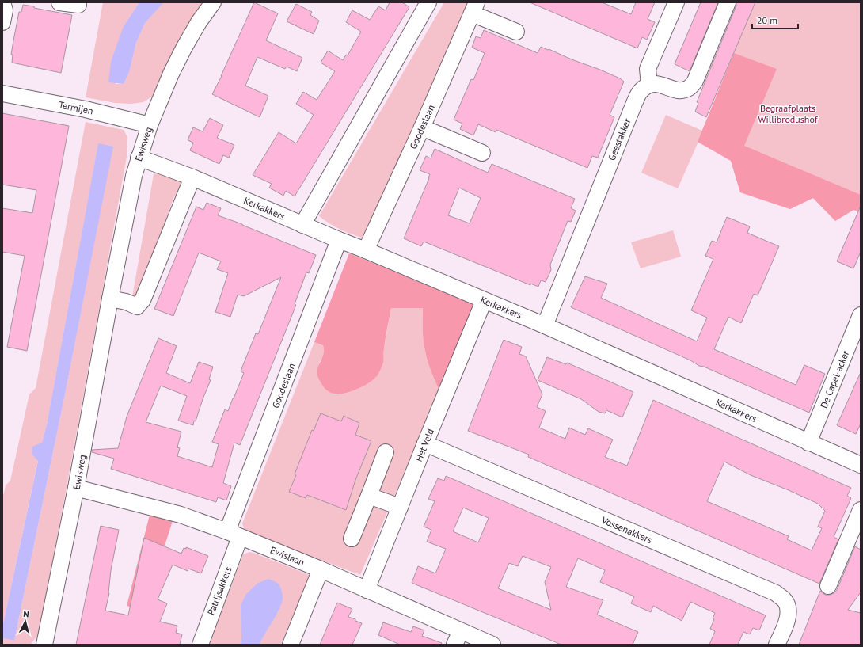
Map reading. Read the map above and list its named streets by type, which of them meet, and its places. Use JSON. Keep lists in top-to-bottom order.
{
  "streets": {
    "street": [
      "Termijen",
      "Goodeslaan",
      "Geestakker",
      "Ewisweg",
      "Kerkakkers",
      "De Capel-acker",
      "Het Veld",
      "Vossenakkers",
      "Ewislaan",
      "Patrijsakkers"
    ]
  },
  "crossings": [
    ["Termijen", "Ewisweg"],
    ["Goodeslaan", "Kerkakkers"],
    ["Goodeslaan", "Ewislaan"],
    ["Goodeslaan", "Patrijsakkers"],
    ["Geestakker", "Kerkakkers"],
    ["Ewisweg", "Kerkakkers"],
    ["Ewisweg", "Ewislaan"],
    ["Kerkakkers", "De Capel-acker"],
    ["Kerkakkers", "Het Veld"],
    ["Het Veld", "Vossenakkers"],
    ["Het Veld", "Ewislaan"],
    ["Ewislaan", "Patrijsakkers"]
  ],
  "parks": ["Begraafplaats Willibrodushof"],
  "scale_bar": "20 m",
  "north": "top"
}
